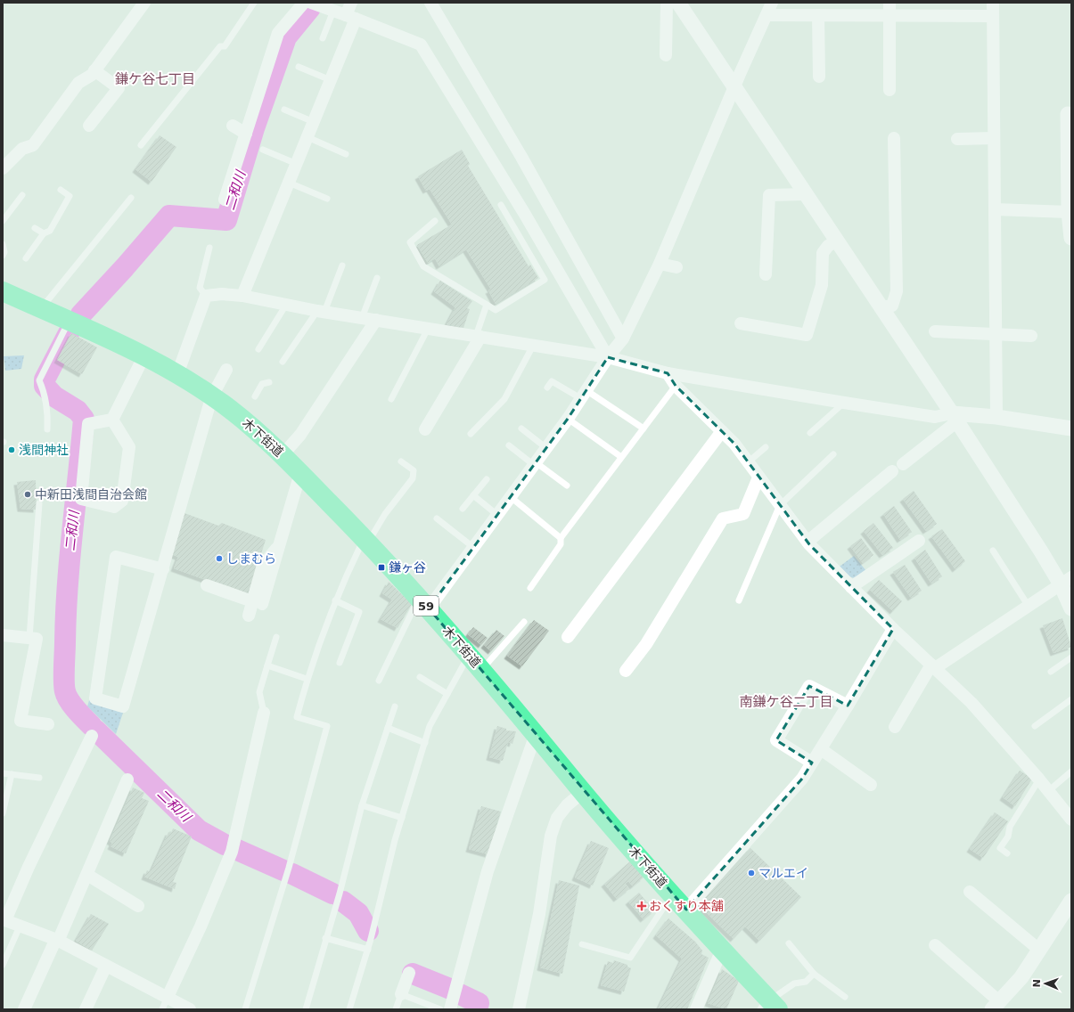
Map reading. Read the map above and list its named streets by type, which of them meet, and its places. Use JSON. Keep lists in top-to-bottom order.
{
  "streets": {
    "main road": ["木下街道", "59"]
  },
  "districts": ["鎌ケ谷七丁目", "南鎌ケ谷二丁目"],
  "water": ["二和川"],
  "places": {
    "other": [
      "浅間神社",
      "中新田浅間自治会館",
      "しまむら",
      "マルエイ"
    ],
    "transit": ["鎌ヶ谷"],
    "health": ["おくすり本舗"]
  },
  "north": "left"
}
